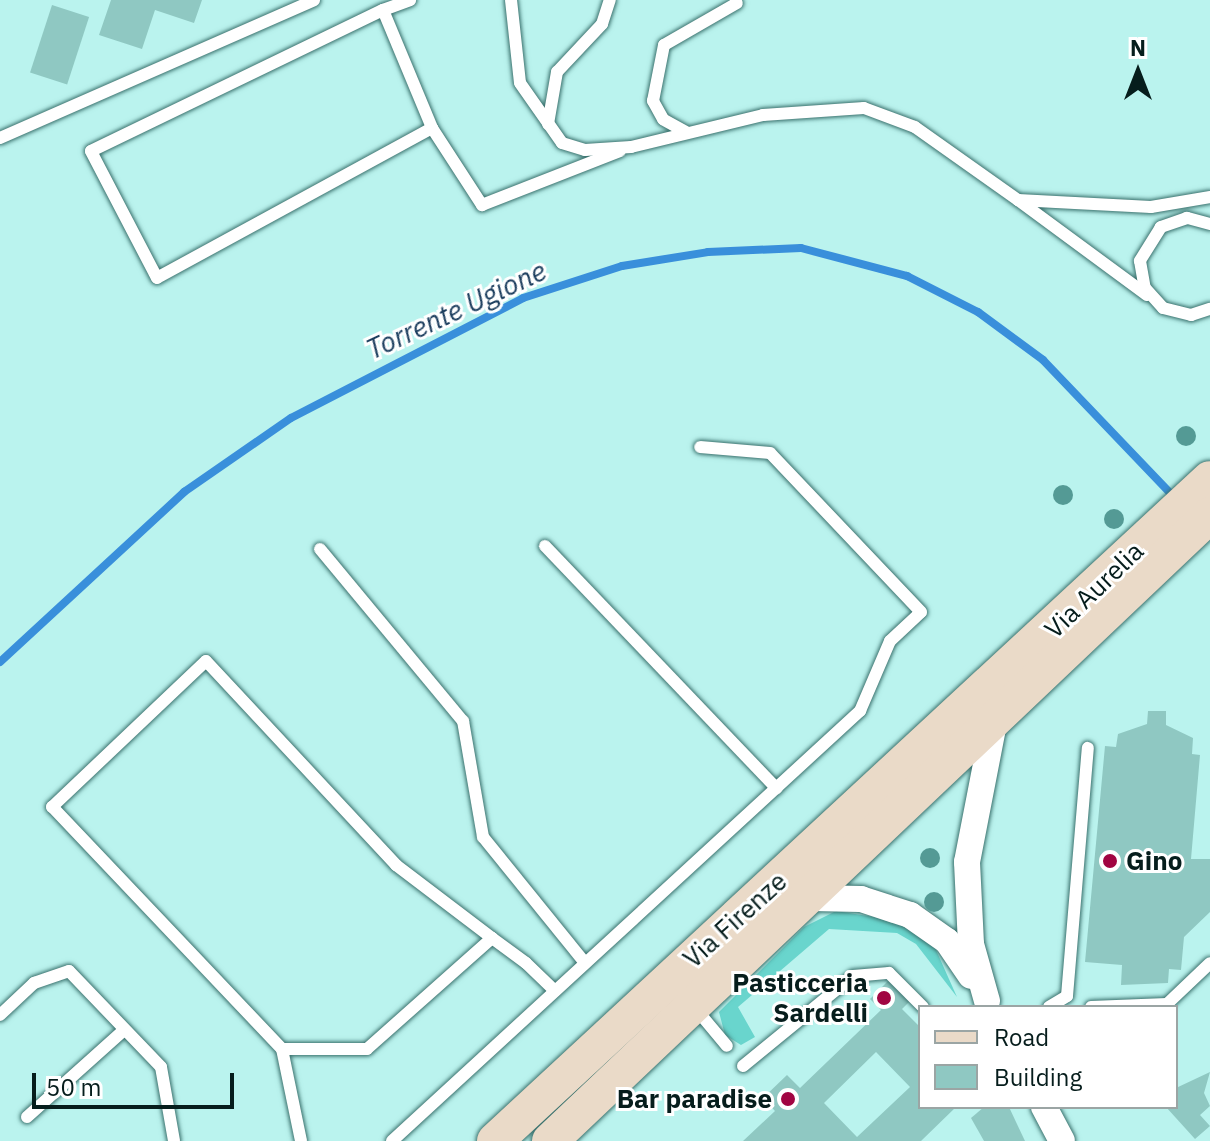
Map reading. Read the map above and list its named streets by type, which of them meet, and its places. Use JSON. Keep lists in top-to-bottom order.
{
  "streets": {
    "main road": ["Via Aurelia", "Via Firenze"]
  },
  "crossings": [
    ["Via Aurelia", "Via Firenze"]
  ],
  "water": ["Torrente Ugione"],
  "places": ["Gino", "Pasticceria Sardelli", "Bar paradise"],
  "legend": ["Road", "Building"],
  "scale_bar": "50 m",
  "north": "top"
}
